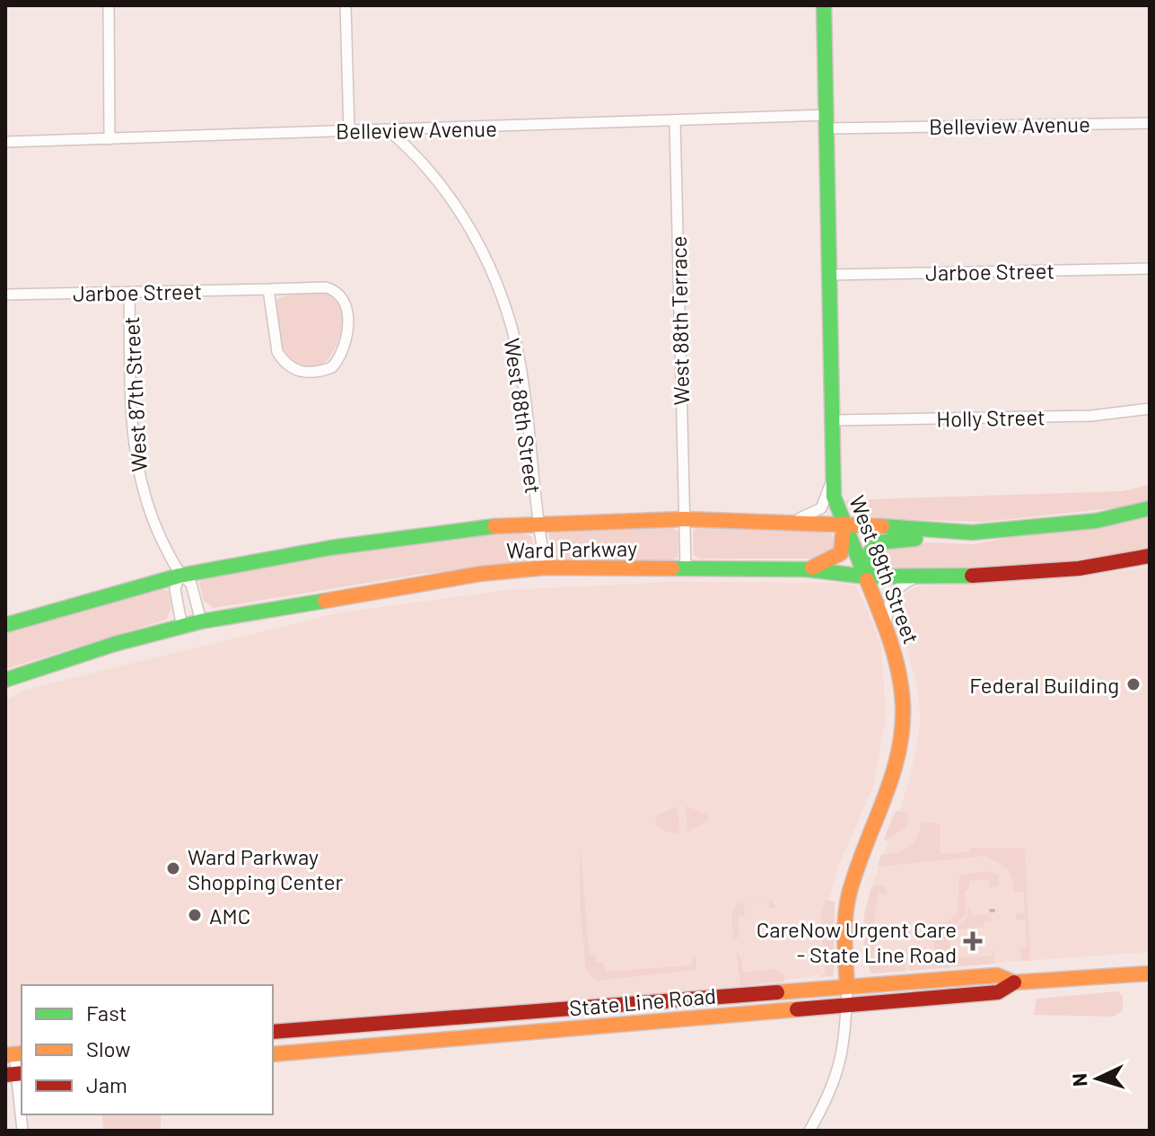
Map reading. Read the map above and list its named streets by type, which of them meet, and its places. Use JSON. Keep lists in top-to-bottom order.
{
  "streets": {
    "main road": ["Ward Parkway", "West 89th Street", "State Line Road"],
    "street": [
      "Belleview Avenue",
      "Jarboe Street",
      "West 88th Terrace",
      "West 87th Street",
      "West 88th Street",
      "Holly Street"
    ]
  },
  "crossings": [
    ["Belleview Avenue", "West 88th Terrace"],
    ["Belleview Avenue", "West 88th Street"],
    ["Belleview Avenue", "West 89th Street"],
    ["Jarboe Street", "West 87th Street"],
    ["Jarboe Street", "West 89th Street"],
    ["West 88th Terrace", "Ward Parkway"],
    ["West 87th Street", "Ward Parkway"],
    ["West 88th Street", "Ward Parkway"],
    ["Holly Street", "West 89th Street"],
    ["Ward Parkway", "West 89th Street"],
    ["West 89th Street", "State Line Road"]
  ],
  "places": {
    "other": ["Federal Building", "Ward Parkway Shopping Center", "AMC"],
    "health": ["CareNow Urgent Care - State Line Road"]
  },
  "legend": ["Fast", "Slow", "Jam"],
  "north": "left"
}
